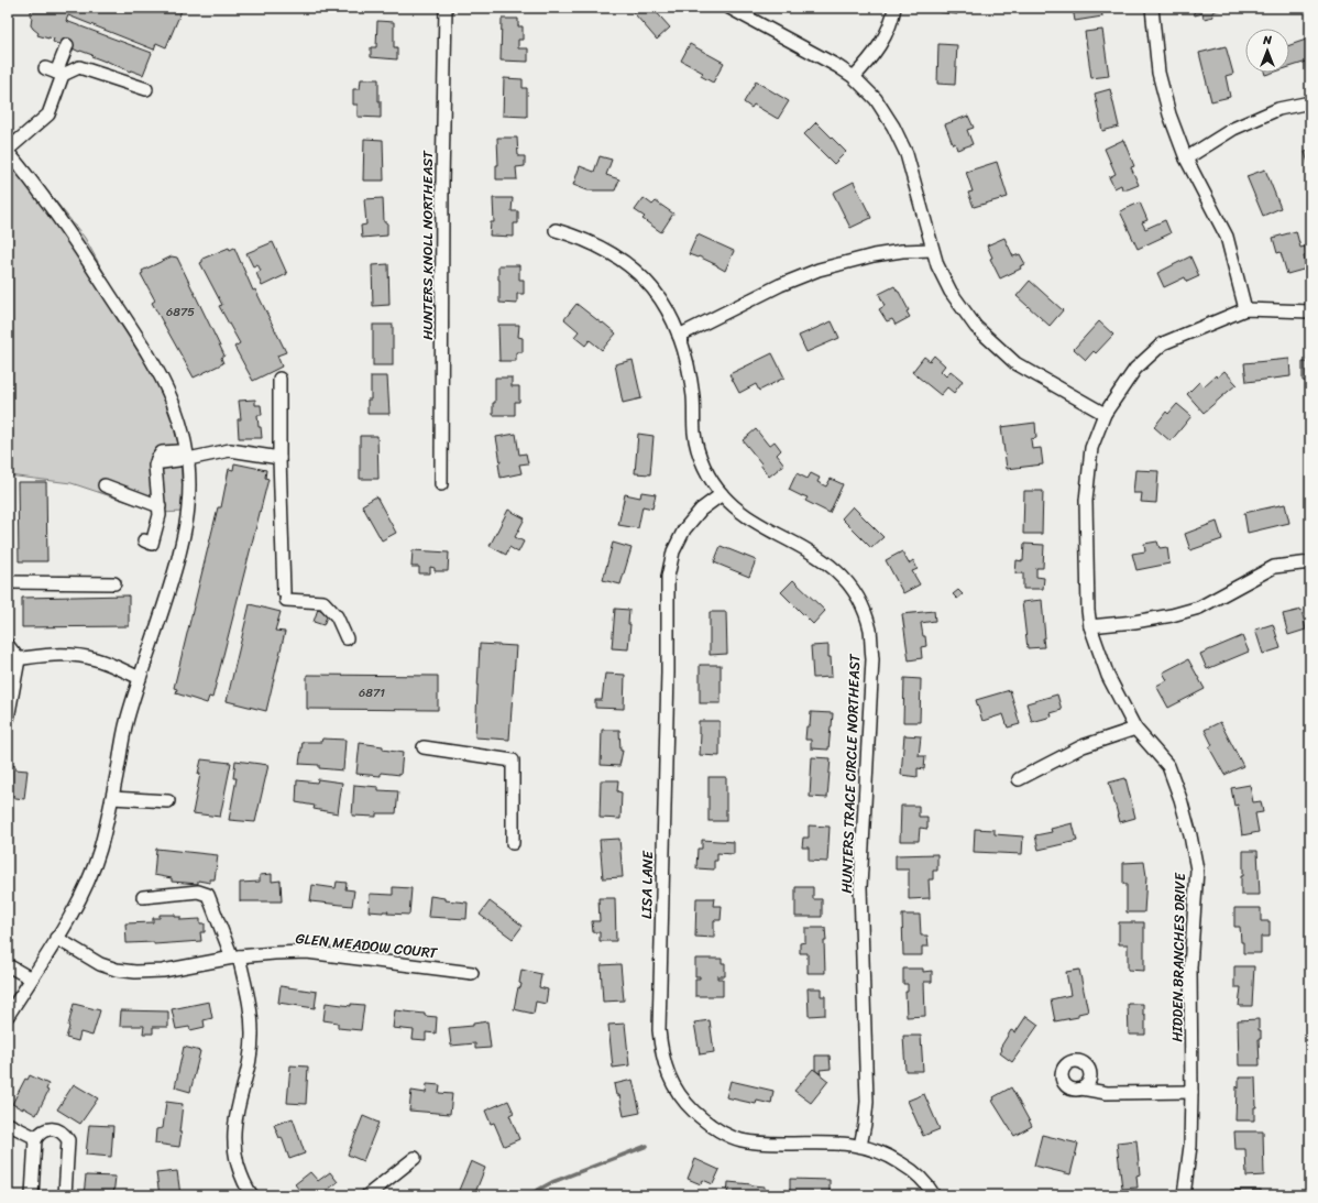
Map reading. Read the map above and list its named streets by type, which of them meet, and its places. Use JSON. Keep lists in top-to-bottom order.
{
  "streets": {
    "street": [
      "HUNTERS KNOLL NORTHEAST",
      "HUNTERS TRACE CIRCLE NORTHEAST",
      "LISA LANE",
      "GLEN MEADOW COURT",
      "HIDDEN BRANCHES DRIVE"
    ]
  },
  "crossings": [
    ["HUNTERS TRACE CIRCLE NORTHEAST", "LISA LANE"]
  ],
  "house_numbers": ["6875", "6871"],
  "north": "top"
}
